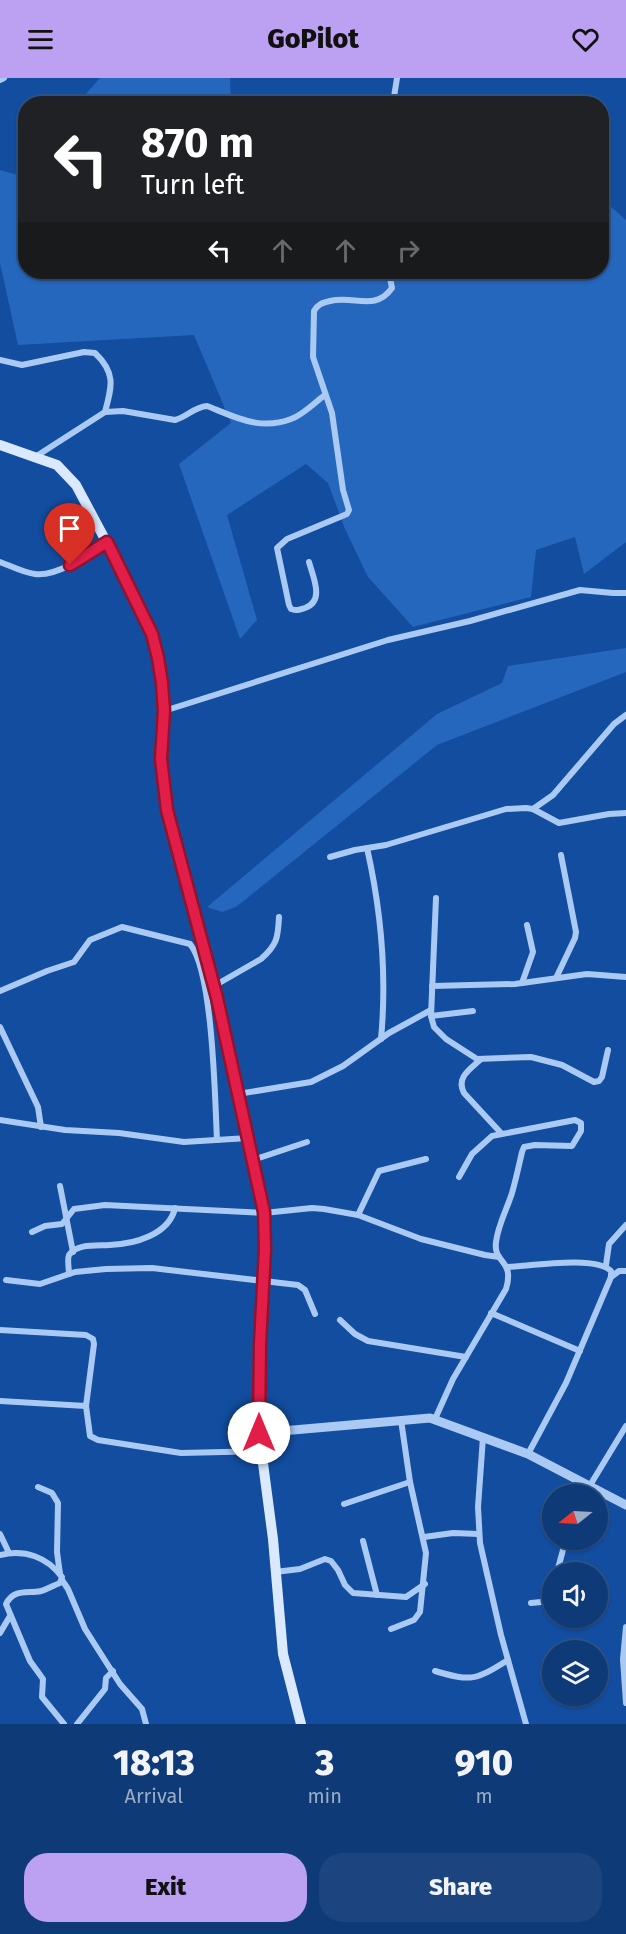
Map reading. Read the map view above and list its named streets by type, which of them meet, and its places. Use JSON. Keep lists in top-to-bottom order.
{
  "north": "left",
  "page": {
    "header": "GoPilot",
    "turn": ["870 m", "Turn left"],
    "eta": [
      "18:13",
      "Arrival",
      "3",
      "min",
      "910",
      "m"
    ],
    "buttons": ["Exit", "Share"]
  }
}
